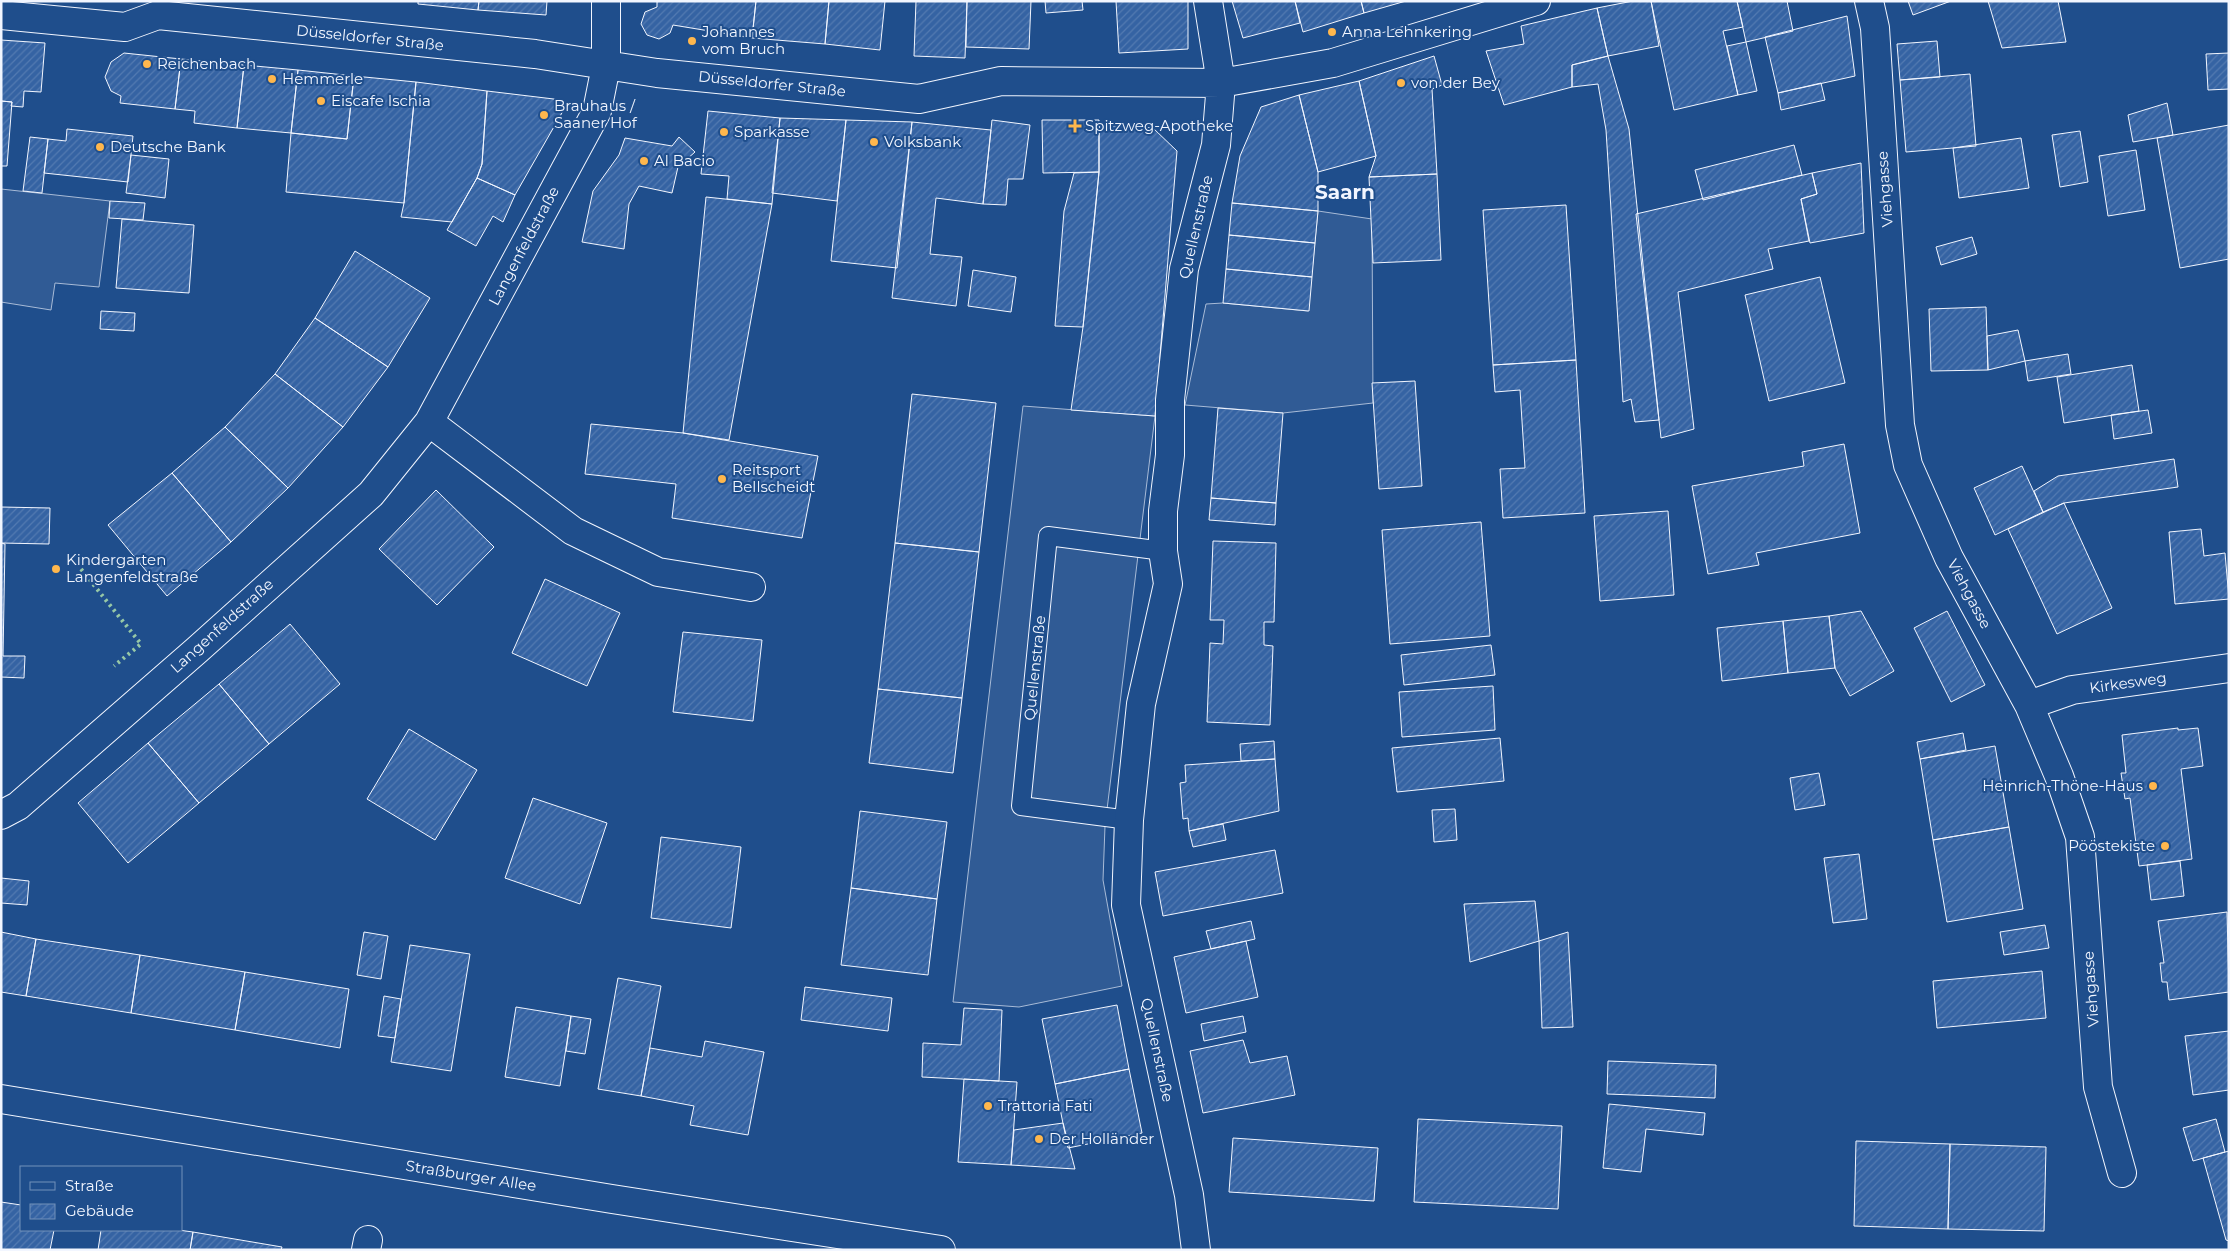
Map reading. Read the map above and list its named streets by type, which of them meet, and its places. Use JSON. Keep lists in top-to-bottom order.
{
  "streets": {
    "street": [
      "Düsseldorfer Straße",
      "Viehgasse",
      "Quellenstraße",
      "Langenfeldstraße",
      "Kirkesweg",
      "Straßburger Allee"
    ]
  },
  "crossings": [
    ["Düsseldorfer Straße", "Quellenstraße"],
    ["Düsseldorfer Straße", "Langenfeldstraße"],
    ["Viehgasse", "Kirkesweg"]
  ],
  "districts": ["Saarn"],
  "places": {
    "other": [
      "Anna Lehnkering",
      "Johannes vom Bruch",
      "Reichenbach",
      "Hemmerle",
      "von der Bey",
      "Eiscafe Ischia",
      "Brauhaus / Saaner Hof",
      "Sparkasse",
      "Volksbank",
      "Deutsche Bank",
      "Al Bacio",
      "Reitsport Bellscheidt",
      "Kindergarten Langenfeldstraße",
      "Heinrich-Thöne-Haus",
      "Pööstekiste",
      "Trattoria Fati",
      "Der Holländer"
    ],
    "health": ["Spitzweg-Apotheke"]
  },
  "legend": ["Straße", "Gebäude"]
}
